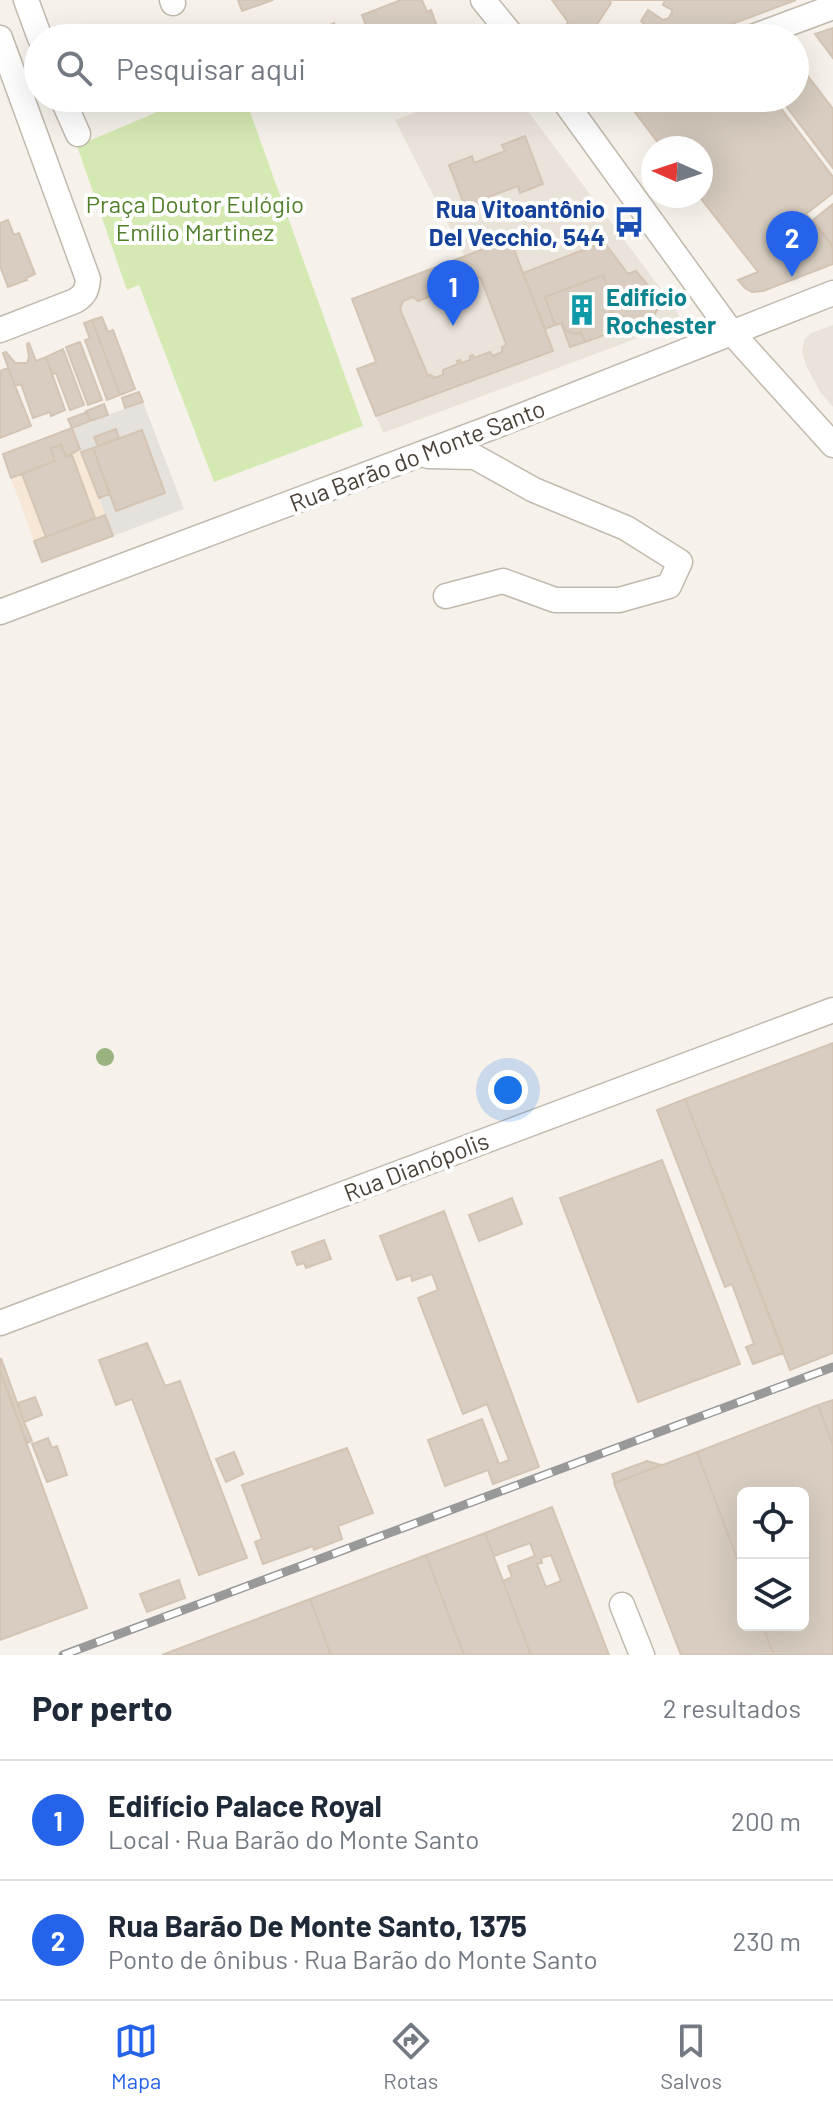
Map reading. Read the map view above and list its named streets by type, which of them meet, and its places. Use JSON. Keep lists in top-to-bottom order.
{
  "streets": {
    "street": ["Rua Barão do Monte Santo", "Rua Dianópolis"]
  },
  "parks": ["Praça Doutor Eulógio Emílio Martinez"],
  "places": {
    "bus stop": ["Rua Vitoantônio Del Vecchio, 544"],
    "building": ["Edifício Rochester"]
  },
  "north": "left",
  "page": {
    "search": "Pesquisar aqui",
    "pins": ["2", "1"],
    "heading": ["Por perto", "2 resultados"],
    "list": [
      {
        "mark": "1",
        "name": "Edifício Palace Royal",
        "note": "Local · Rua Barão do Monte Santo",
        "value": "200 m"
      },
      {
        "mark": "2",
        "name": "Rua Barão De Monte Santo, 1375",
        "note": "Ponto de ônibus · Rua Barão do Monte Santo",
        "value": "230 m"
      }
    ],
    "nav": ["Mapa", "Rotas", "Salvos"]
  }
}
